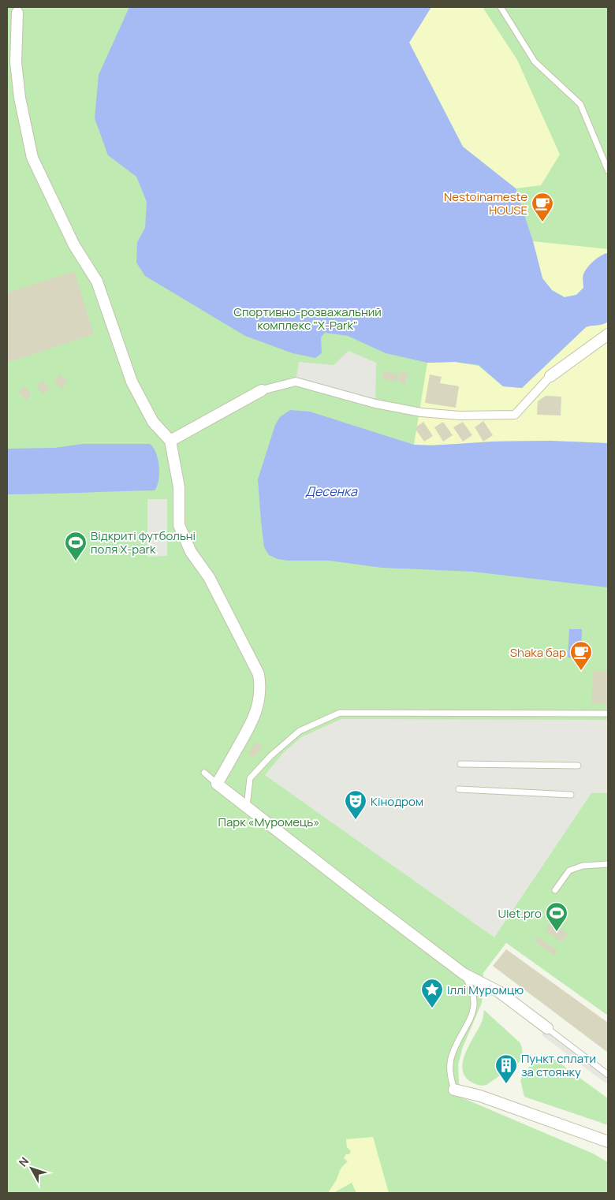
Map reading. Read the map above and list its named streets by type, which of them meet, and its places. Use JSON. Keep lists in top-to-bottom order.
{
  "water": ["Десенка"],
  "parks": ["Спортивно-розважальний комплекс \"Х-Park\"", "Парк «Муромець»"],
  "places": {
    "cafe": ["Nestoinameste HOUSE", "Shaka бар"],
    "sports": ["Відкриті футбольні поля X-park", "Ulet.pro"],
    "theatre": ["Кінодром"],
    "place": ["Іллі Муромцю"],
    "building": ["Пункт сплати за стоянку"]
  },
  "north": "top left"
}
